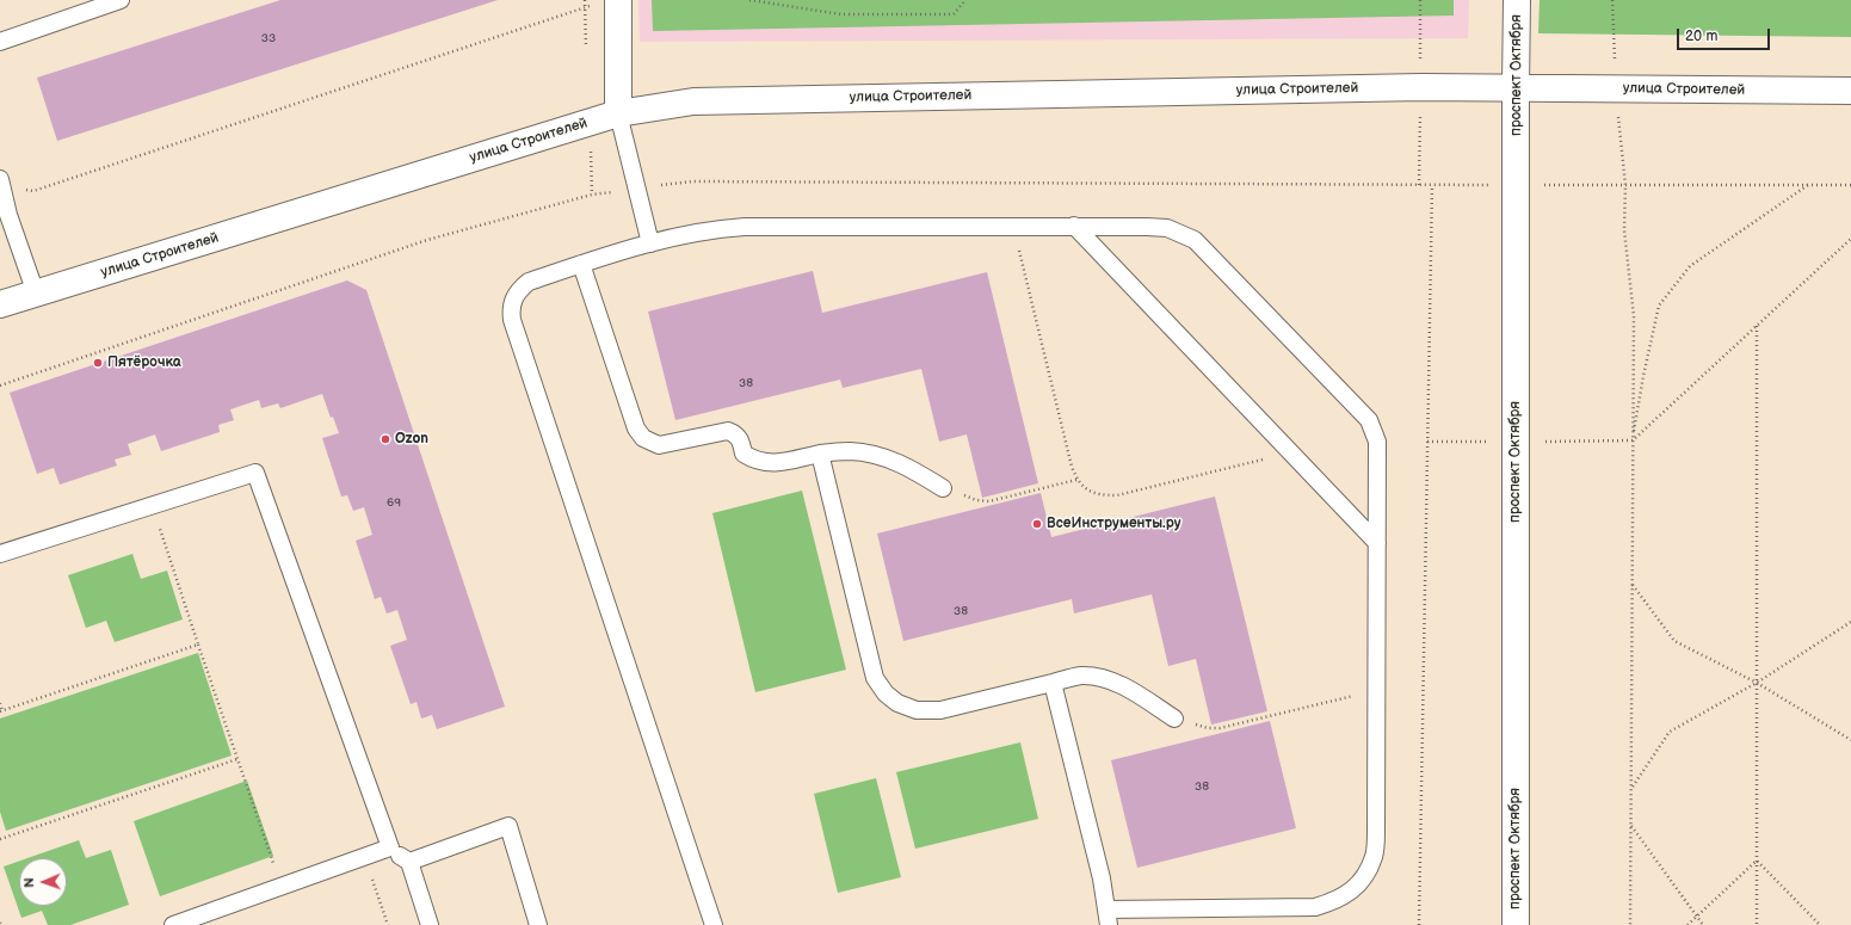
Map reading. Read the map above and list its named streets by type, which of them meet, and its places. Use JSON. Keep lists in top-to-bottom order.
{
  "streets": {
    "street": ["проспект Октября", "улица Строителей"]
  },
  "crossings": [
    ["проспект Октября", "улица Строителей"]
  ],
  "places": ["Пятёрочка", "Ozon", "ВсеИнструменты.ру"],
  "house_numbers": [
    "33",
    "38",
    "69",
    "38",
    "38"
  ],
  "scale_bar": "20 m",
  "north": "left"
}
